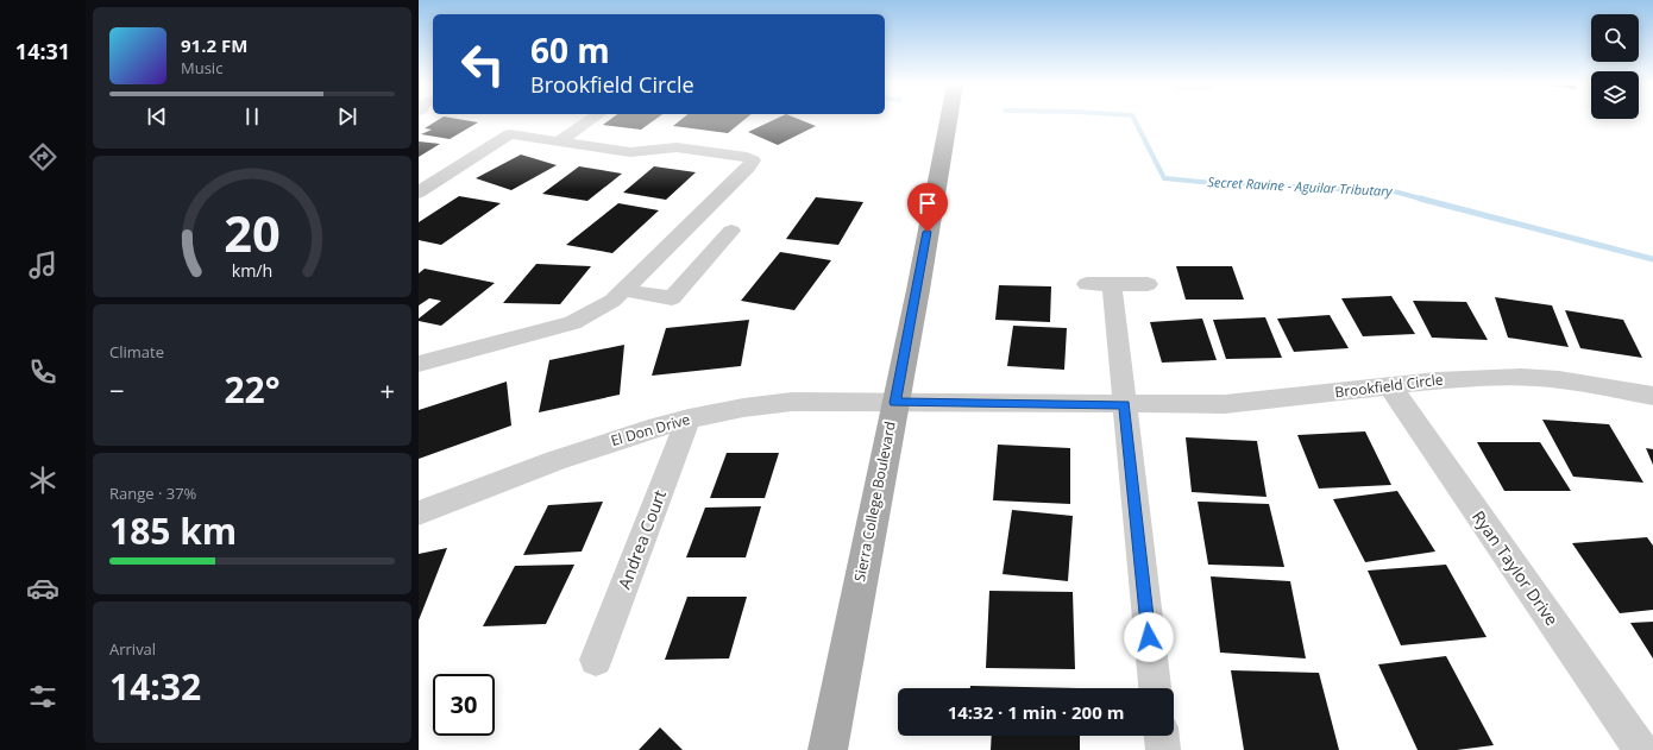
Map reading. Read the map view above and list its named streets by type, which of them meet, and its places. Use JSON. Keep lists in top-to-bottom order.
{
  "streets": {
    "main road": ["Sierra College Boulevard"],
    "street": [
      "Brookfield Circle",
      "El Don Drive",
      "Andrea Court",
      "Ryan Taylor Drive"
    ]
  },
  "crossings": [
    ["Brookfield Circle", "El Don Drive"],
    ["Brookfield Circle", "Sierra College Boulevard"],
    ["Brookfield Circle", "Ryan Taylor Drive"],
    ["El Don Drive", "Sierra College Boulevard"],
    ["El Don Drive", "Andrea Court"]
  ],
  "water": ["Secret Ravine - Aguilar Tributary"],
  "page": {
    "tabs": "14:31",
    "turn": ["60 m", "Brookfield Circle"],
    "song": ["91.2 FM", "Music"],
    "tile": [
      "Climate",
      ["Range · 37%", "185 km"],
      ["Arrival", "14:32"]
    ],
    "heat": ["−", "22°", "+"],
    "limit": "30",
    "trip": "14:32 · 1 min · 200 m",
    "gauge": ["20", "km/h"]
  }
}
